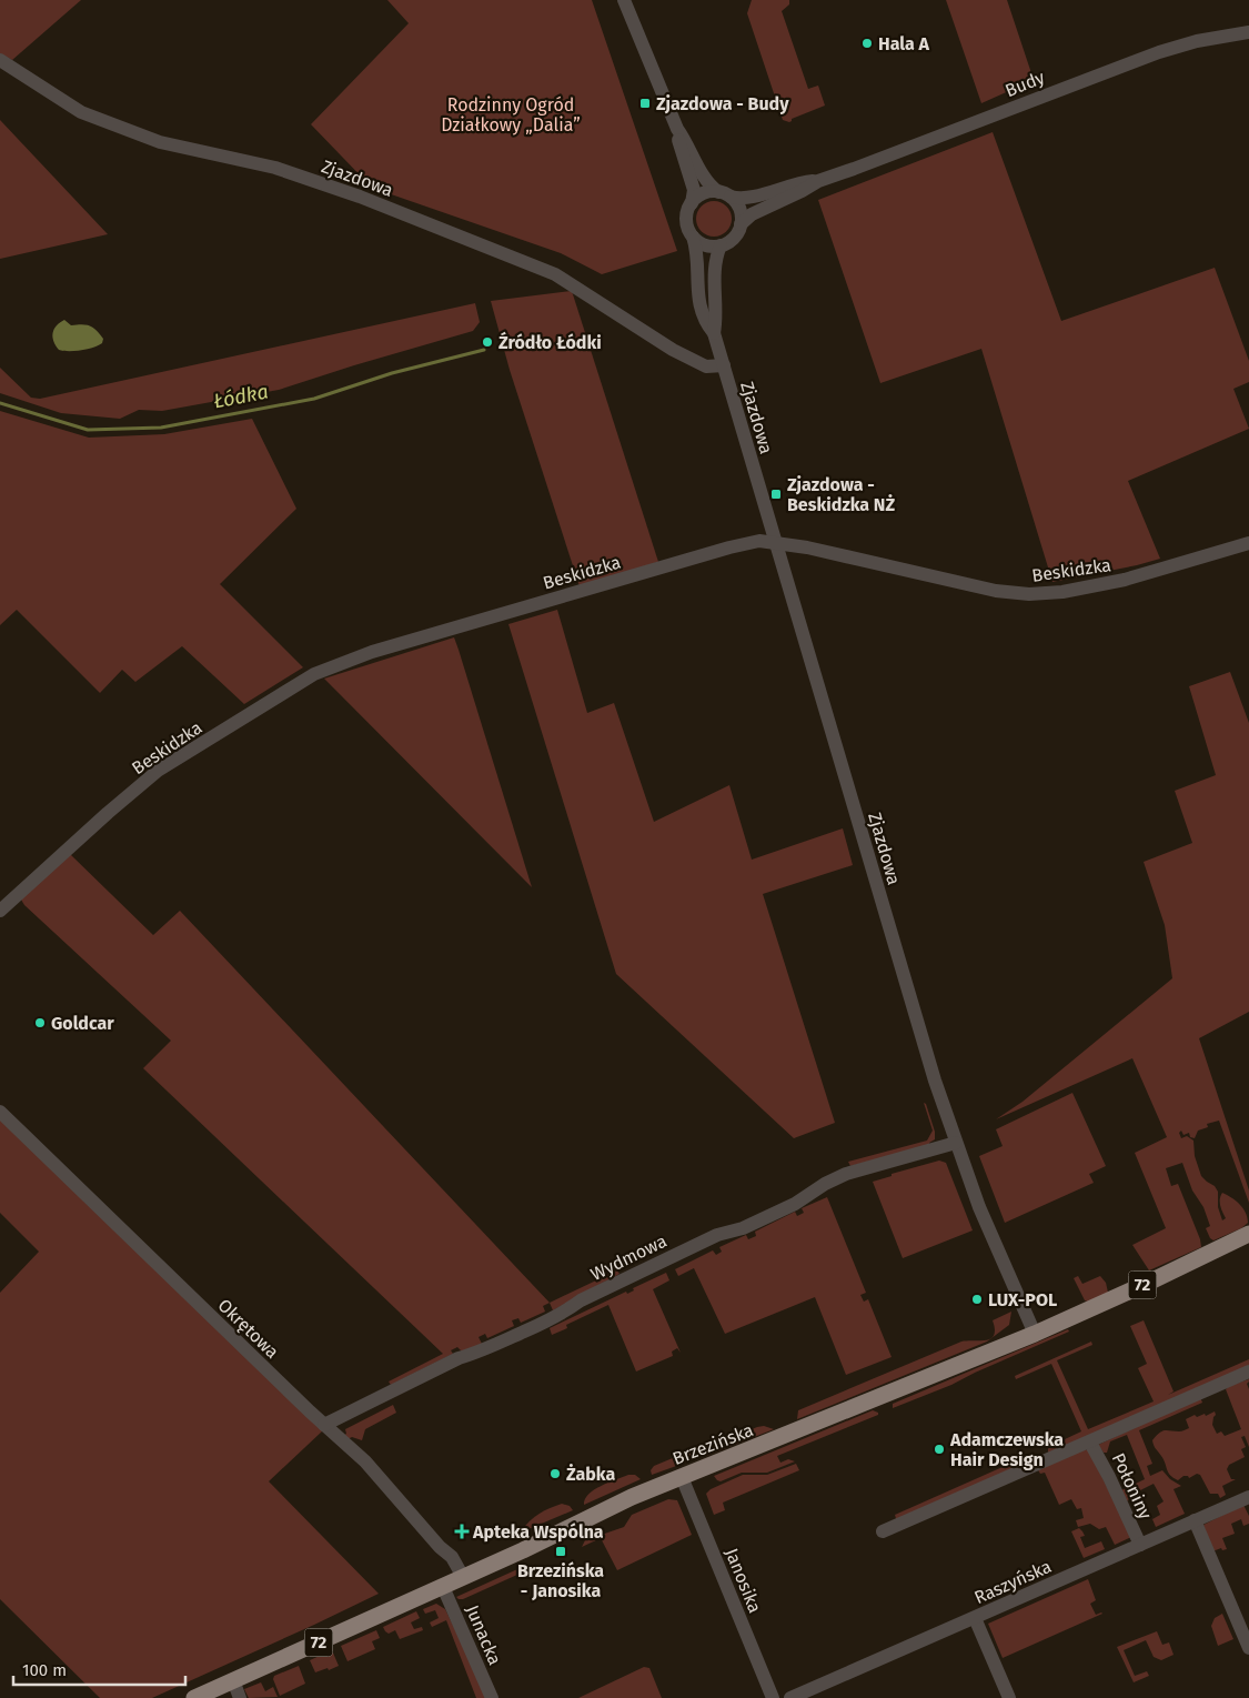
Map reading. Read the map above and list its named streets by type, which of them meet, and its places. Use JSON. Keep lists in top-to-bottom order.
{
  "streets": {
    "main road": ["72", "Brzezińska"],
    "street": [
      "Budy",
      "Zjazdowa",
      "Beskidzka",
      "Wydmowa",
      "Okrętowa",
      "Połoniny",
      "Janosika",
      "Raszyńska",
      "Junacka"
    ]
  },
  "crossings": [
    ["Budy", "Zjazdowa"],
    ["Zjazdowa", "Beskidzka"],
    ["Zjazdowa", "Wydmowa"],
    ["Zjazdowa", "Brzezińska"],
    ["Wydmowa", "Okrętowa"],
    ["Okrętowa", "Brzezińska"],
    ["Brzezińska", "Janosika"],
    ["Brzezińska", "Junacka"],
    ["Połoniny", "Raszyńska"]
  ],
  "water": ["Łódka"],
  "parks": ["Rodzinny Ogród Działkowy „Dalia”"],
  "places": {
    "other": [
      "Hala A",
      "Źródło Łódki",
      "Goldcar",
      "LUX-POL",
      "Adamczewska Hair Design",
      "Żabka"
    ],
    "transit": ["Zjazdowa - Budy", "Zjazdowa - Beskidzka NŻ", "Brzezińska - Janosika"],
    "health": ["Apteka Wspólna"]
  },
  "scale_bar": "100 m"
}
